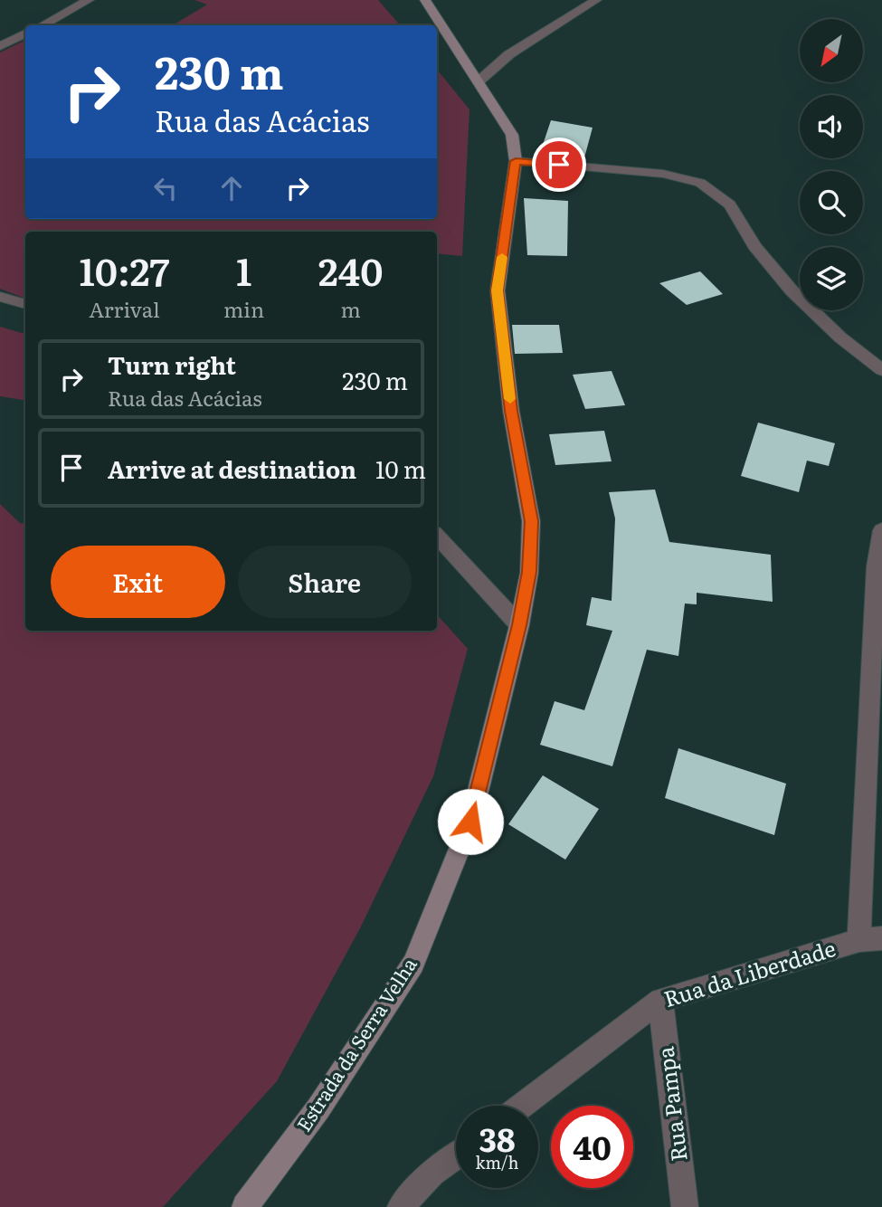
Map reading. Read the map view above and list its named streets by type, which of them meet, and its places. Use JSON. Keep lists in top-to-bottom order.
{
  "streets": {
    "street": ["Rua da Liberdade", "Estrada da Serra Velha", "Rua Pampa"]
  },
  "crossings": [
    ["Rua da Liberdade", "Rua Pampa"]
  ],
  "north": "bottom left",
  "page": {
    "turn": ["230 m", "Rua das Acácias"],
    "eta": [
      "10:27",
      "Arrival",
      "1",
      "min",
      "240",
      "m"
    ],
    "list": [
      {
        "name": "Turn right",
        "note": "Rua das Acácias",
        "value": "230 m"
      },
      {
        "name": "Arrive at destination",
        "value": "10 m"
      }
    ],
    "buttons": ["Exit", "Share"],
    "speed": "38 km/h",
    "limit": "40"
  }
}
